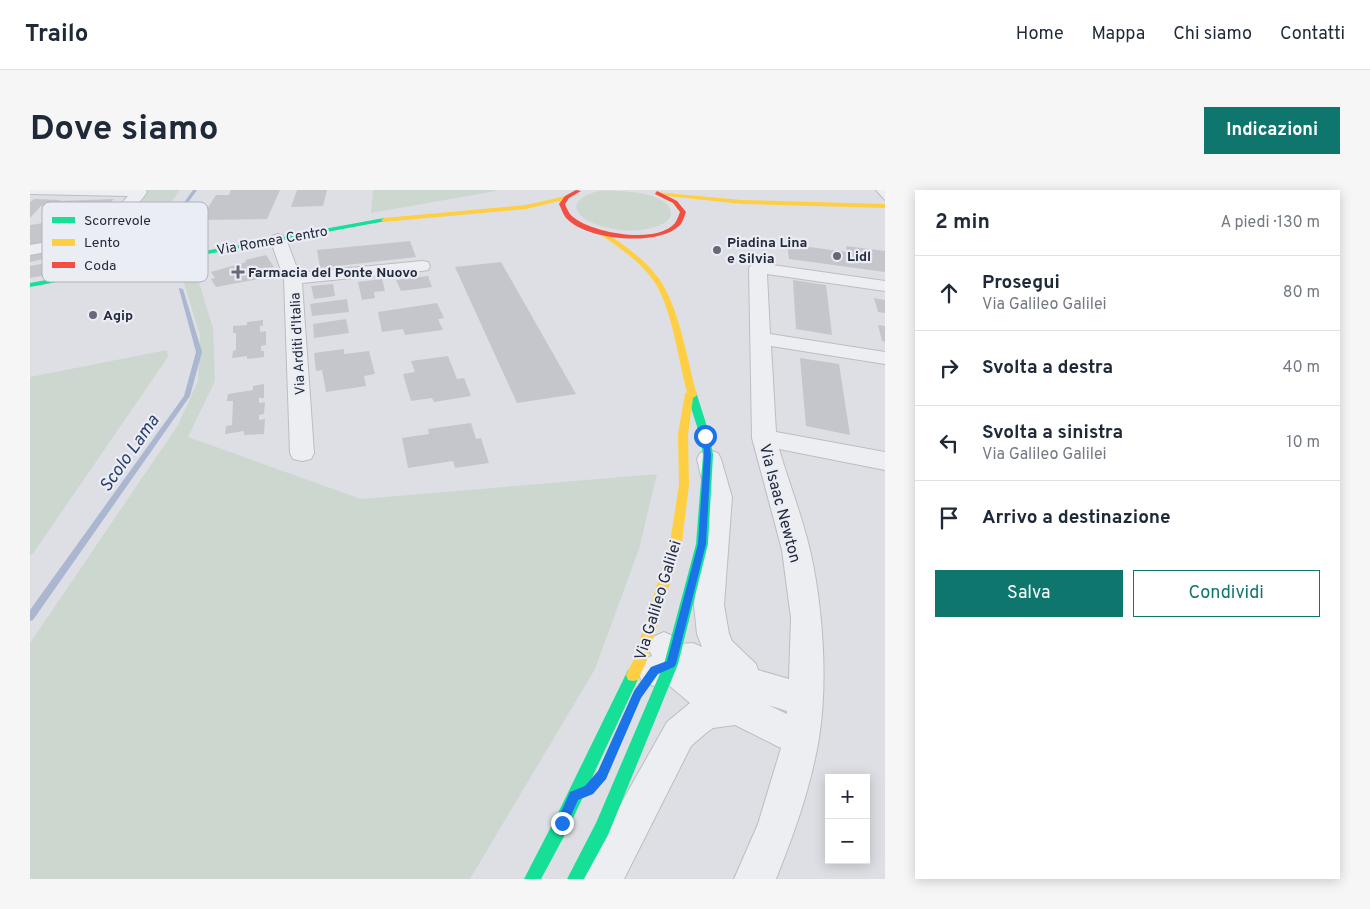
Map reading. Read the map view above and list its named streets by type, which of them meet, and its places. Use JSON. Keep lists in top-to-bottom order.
{
  "streets": {
    "main road": ["Via Romea Centro", "Via Galileo Galilei"],
    "street": ["Via Arditi d'Italia", "Via Isaac Newton"]
  },
  "crossings": [
    ["Via Romea Centro", "Via Arditi d'Italia"]
  ],
  "water": ["Scolo Lama"],
  "places": {
    "other": ["Piadina Lina e Silvia", "Lidl", "Agip"],
    "health": ["Farmacia del Ponte Nuovo"]
  },
  "legend": ["Scorrevole", "Lento", "Coda"],
  "page": {
    "header": "Trailo",
    "nav": [
      "Home",
      "Mappa",
      "Chi siamo",
      "Contatti"
    ],
    "buttons": [
      "Indicazioni",
      ["Salva", "Condividi"]
    ],
    "title": "Dove siamo",
    "heading": ["2 min", "A piedi · 130 m"],
    "list": [
      ["Prosegui", "Via Galileo Galilei", "80 m"],
      ["Svolta a destra", "40 m"],
      ["Svolta a sinistra", "Via Galileo Galilei", "10 m"],
      "Arrivo a destinazione"
    ],
    "map_buttons": ["+", "−"]
  }
}
